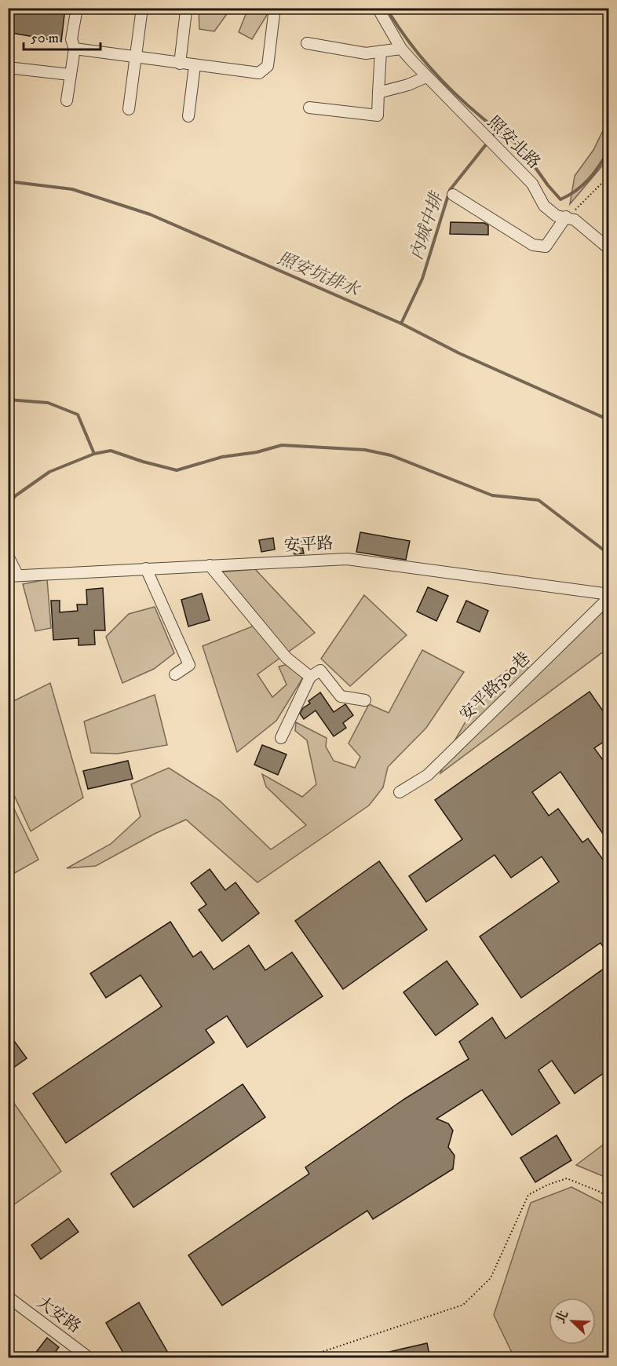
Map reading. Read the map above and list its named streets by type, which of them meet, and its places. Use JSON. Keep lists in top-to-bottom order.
{
  "streets": {
    "street": [
      "照安北路",
      "安平路",
      "安平路300巷",
      "大安路"
    ]
  },
  "crossings": [
    ["安平路", "安平路300巷"]
  ],
  "water": ["內城中排", "照安坑排水"],
  "scale_bar": "50 m",
  "north": "top left"
}
